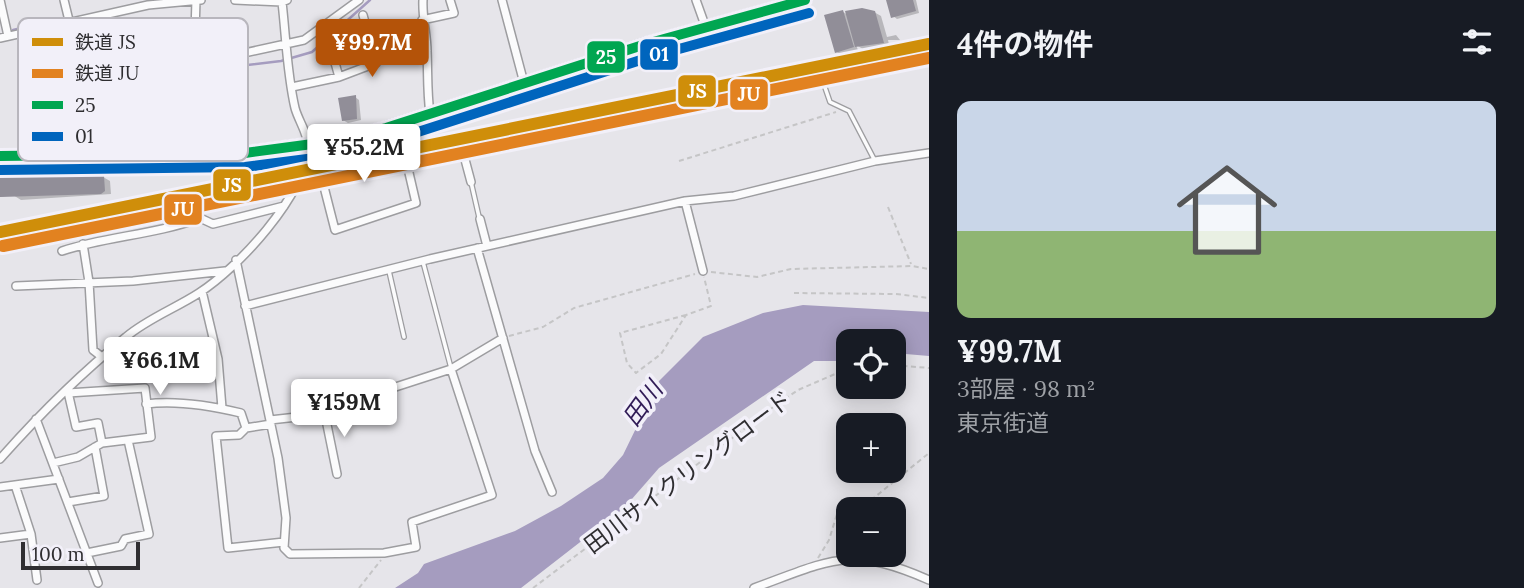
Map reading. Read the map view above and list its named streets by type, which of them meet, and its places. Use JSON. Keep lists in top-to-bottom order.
{
  "streets": {
    "path": ["田川サイクリングロード"]
  },
  "water": ["田川"],
  "lines": [
    "transit line 25",
    "transit line 01",
    "rail line JS",
    "rail line JU"
  ],
  "legend": [
    "鉄道 JS",
    "鉄道 JU",
    "25",
    "01"
  ],
  "scale_bar": "100 m",
  "page": {
    "heading": "4件の物件",
    "price": [
      "¥99.7M",
      "¥55.2M",
      "¥66.1M",
      "¥159M"
    ],
    "list": [
      {
        "name": "¥99.7M",
        "note": "3部屋 · 98 m² · 東京街道"
      }
    ],
    "map_buttons": ["+", "−"],
    "scale": "100 m"
  }
}
